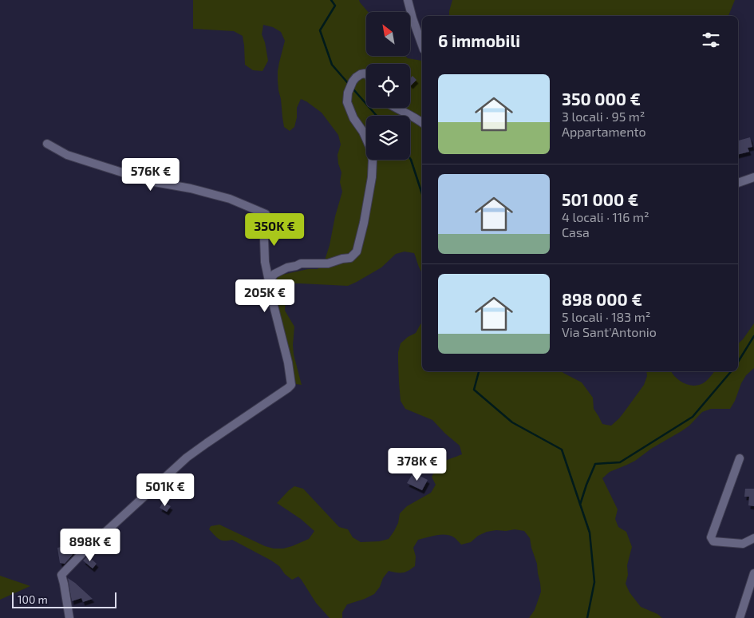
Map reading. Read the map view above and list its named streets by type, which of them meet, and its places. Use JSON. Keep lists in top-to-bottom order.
{
  "scale_bar": "100 m",
  "north": "top left",
  "page": {
    "heading": "6 immobili",
    "list": [
      {
        "name": "350 000 €",
        "note": "3 locali · 95 m² · Appartamento"
      },
      {
        "name": "501 000 €",
        "note": "4 locali · 116 m² · Casa"
      },
      {
        "name": "898 000 €",
        "note": "5 locali · 183 m² · Via Sant'Antonio"
      }
    ],
    "price": [
      "576K €",
      "350K €",
      "205K €",
      "378K €",
      "501K €",
      "898K €"
    ],
    "scale": "100 m"
  }
}
